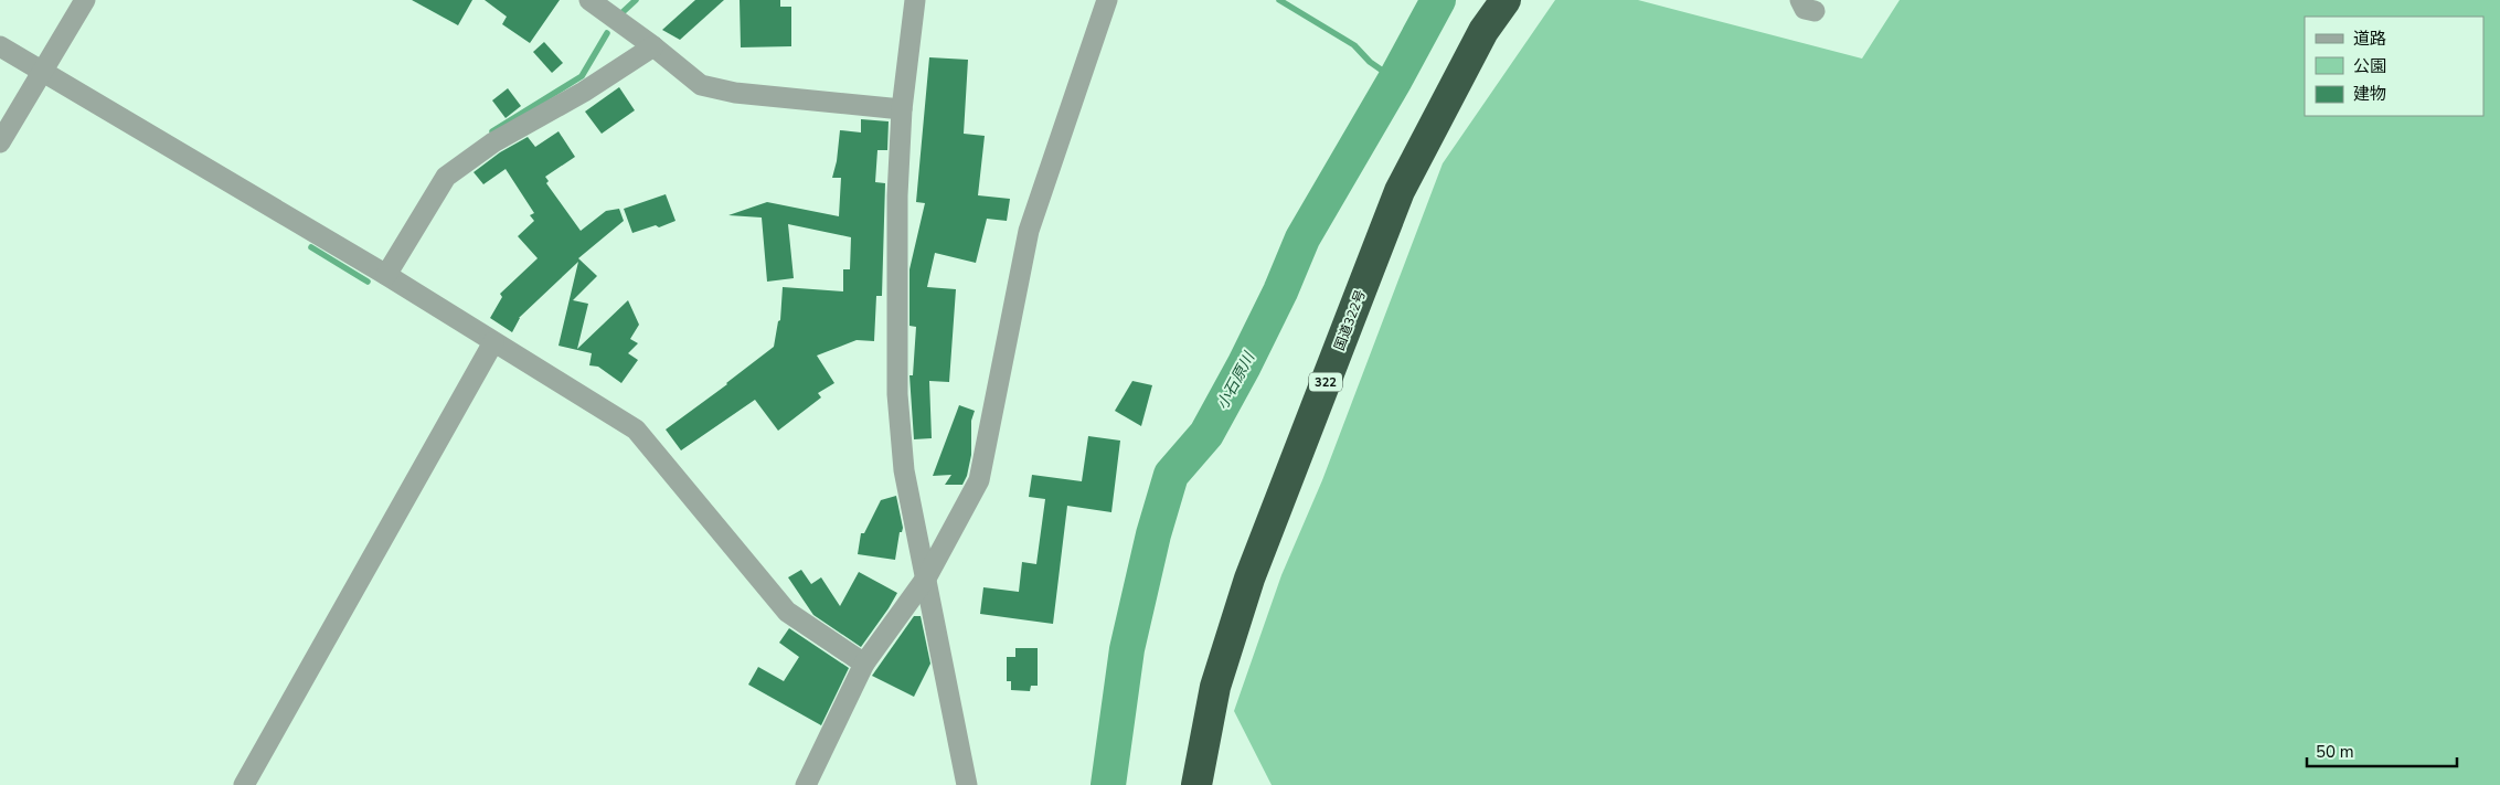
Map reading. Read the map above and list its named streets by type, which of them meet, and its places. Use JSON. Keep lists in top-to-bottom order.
{
  "streets": {
    "highway": ["国道322号", "322"]
  },
  "water": ["小石原川"],
  "legend": ["道路", "公園", "建物"],
  "scale_bar": "50 m"
}
